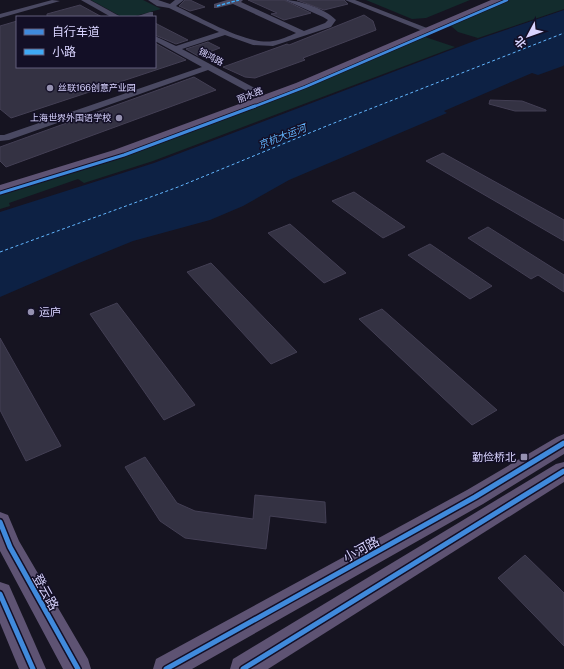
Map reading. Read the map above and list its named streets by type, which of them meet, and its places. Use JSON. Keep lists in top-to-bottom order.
{
  "streets": {
    "main road": ["丽水路", "小河路", "登云路"],
    "street": ["锦鸿路"]
  },
  "crossings": [
    ["锦鸿路", "丽水路"]
  ],
  "water": ["京杭大运河"],
  "places": {
    "other": ["丝联166创意产业园", "上海世界外国语学校", "运庐"],
    "transit": ["勤俭桥北"]
  },
  "legend": ["自行车道", "小路"],
  "north": "bottom left"
}
